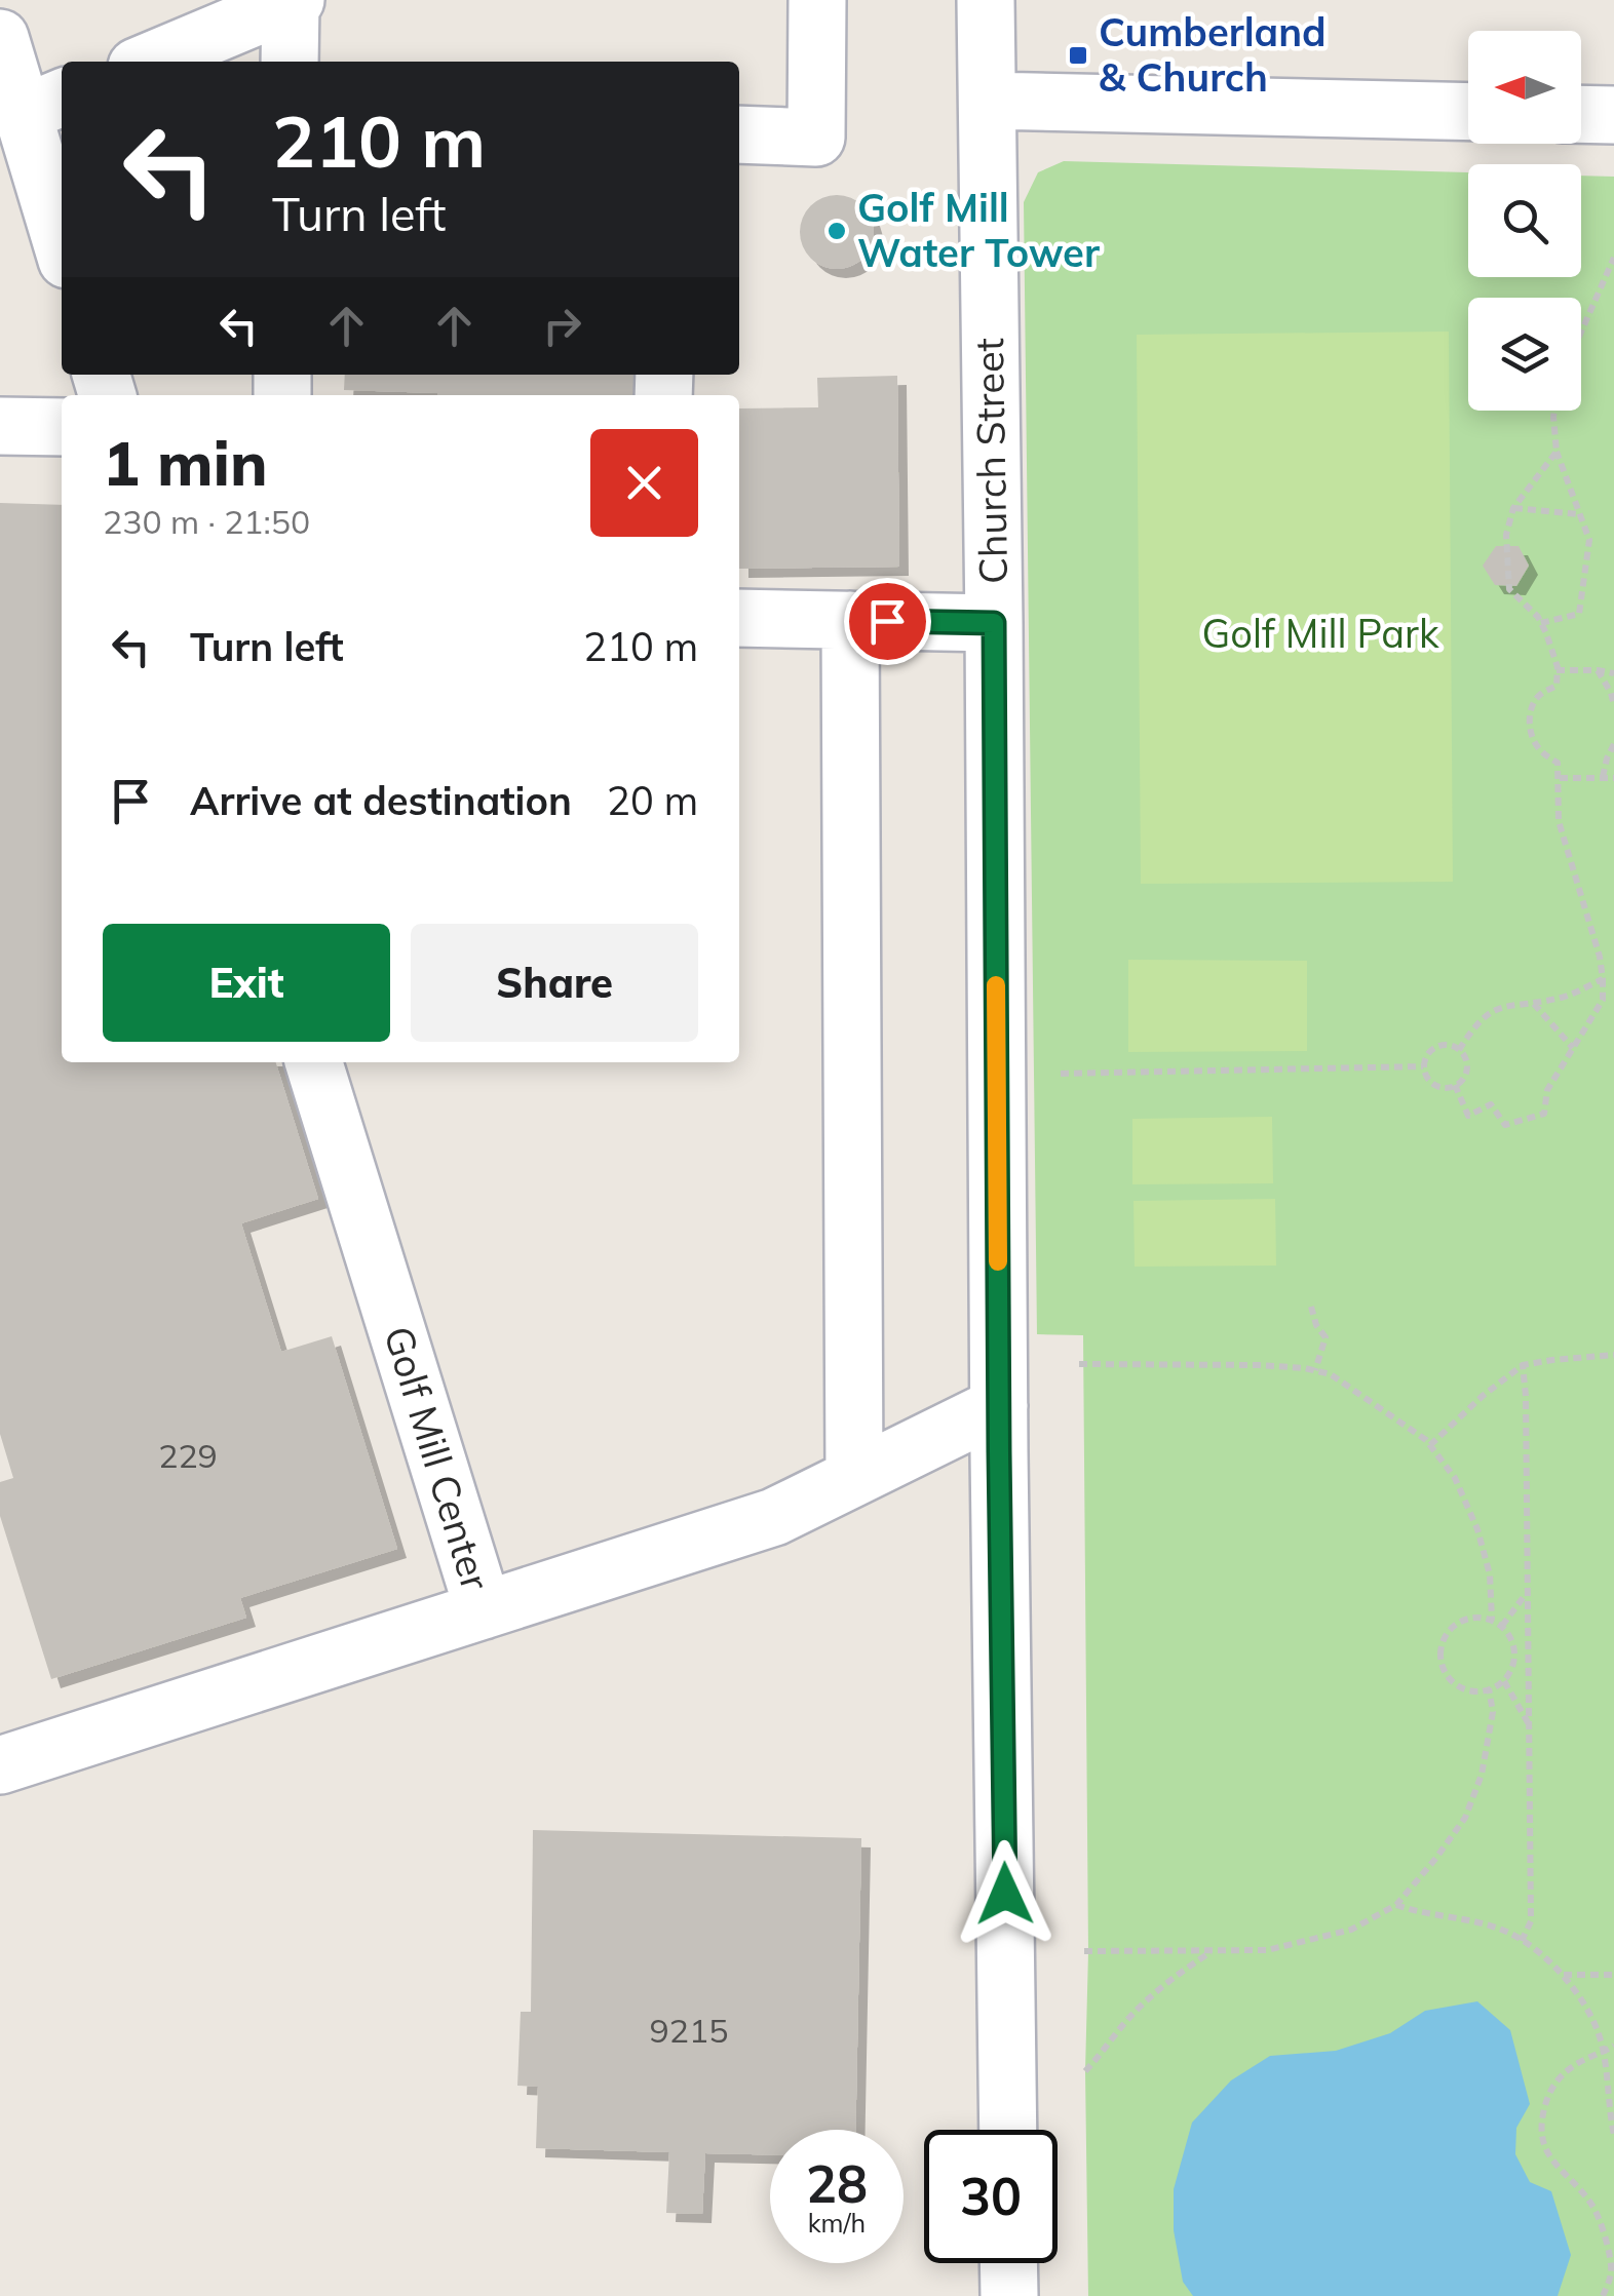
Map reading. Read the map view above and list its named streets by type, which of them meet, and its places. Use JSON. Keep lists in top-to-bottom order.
{
  "streets": {
    "street": ["Church Street", "Golf Mill Center"]
  },
  "parks": ["Golf Mill Park"],
  "places": {
    "transit": ["Cumberland & Church"],
    "other": ["Golf Mill Water Tower"]
  },
  "house_numbers": ["229", "9215"],
  "north": "left",
  "page": {
    "turn": ["210 m", "Turn left"],
    "heading": ["1 min", "230 m · 21:50"],
    "list": [
      {
        "name": "Turn left",
        "value": "210 m"
      },
      {
        "name": "Arrive at destination",
        "value": "20 m"
      }
    ],
    "buttons": ["Exit", "Share"],
    "speed": "28 km/h",
    "limit": "30"
  }
}
